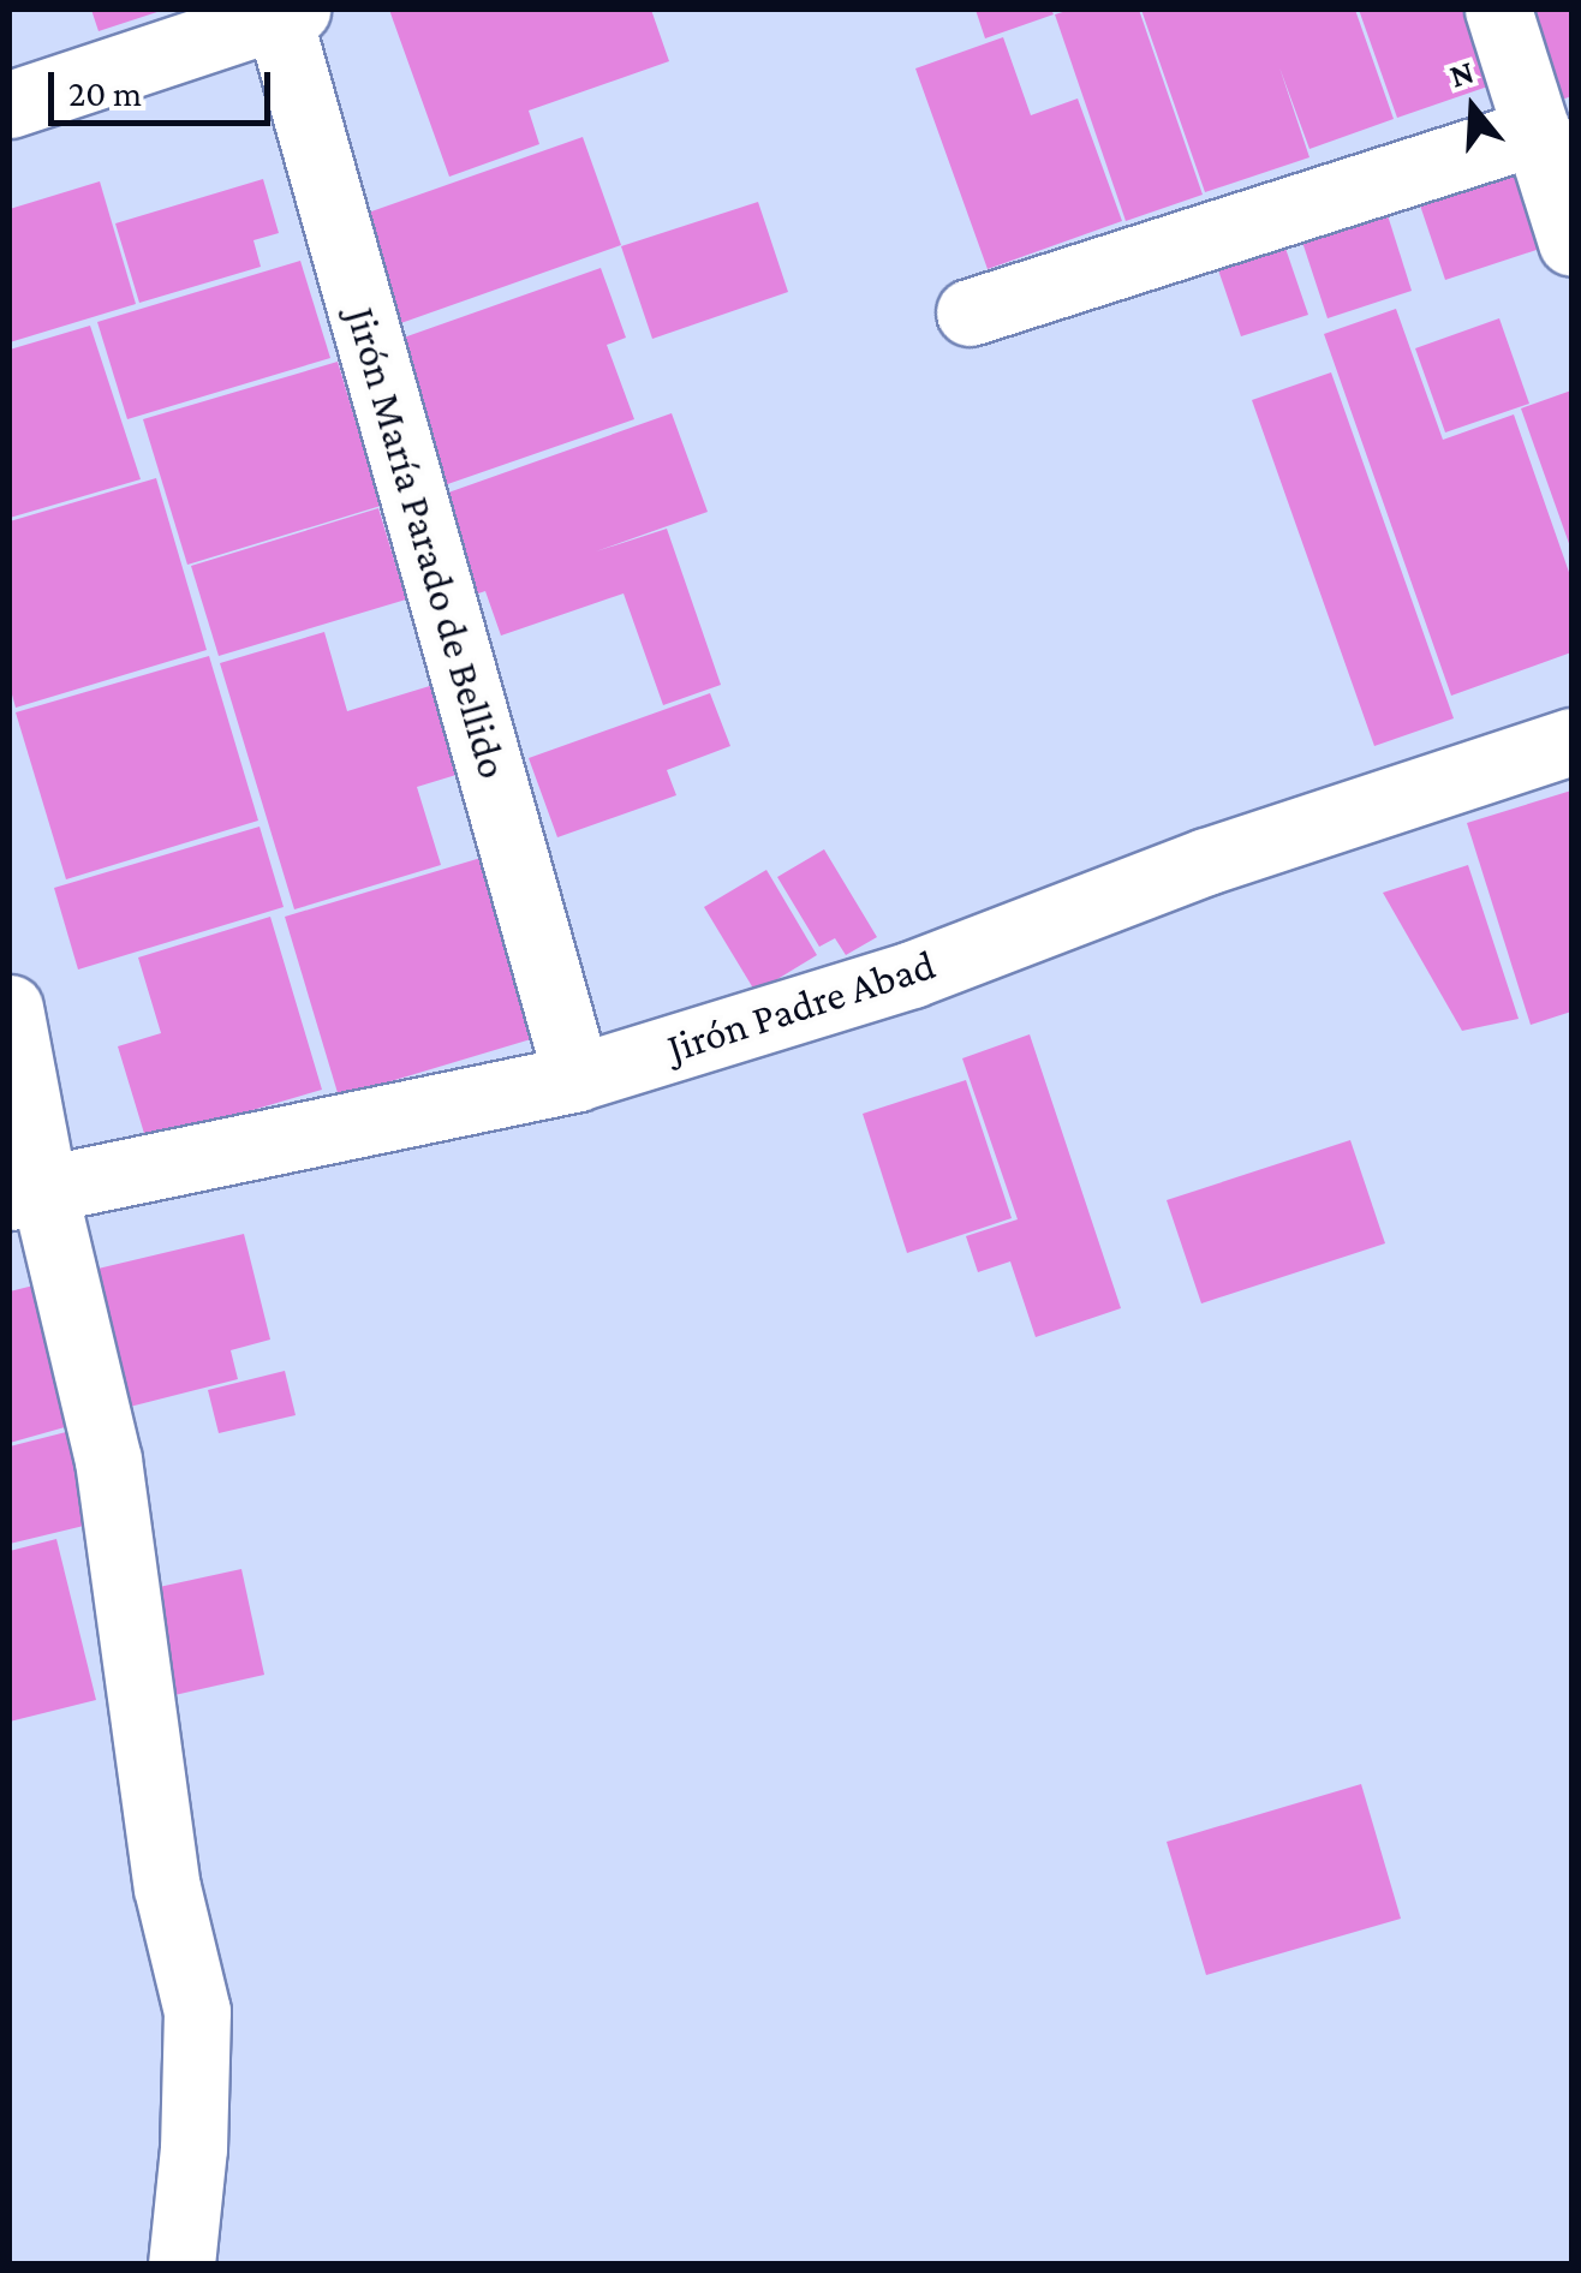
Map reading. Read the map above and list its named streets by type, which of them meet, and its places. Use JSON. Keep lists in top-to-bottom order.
{
  "streets": {
    "street": ["Jirón María Parado de Bellido", "Jirón Padre Abad"]
  },
  "crossings": [
    ["Jirón María Parado de Bellido", "Jirón Padre Abad"]
  ],
  "scale_bar": "20 m",
  "north": "top"
}
